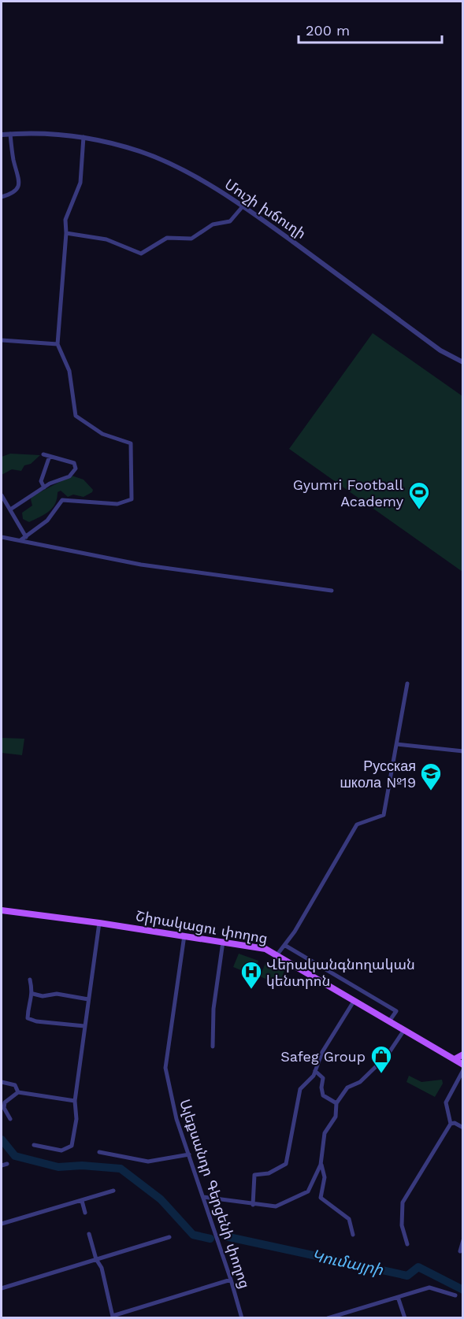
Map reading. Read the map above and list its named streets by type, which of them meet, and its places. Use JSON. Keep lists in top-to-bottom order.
{
  "streets": {
    "main road": ["Շիրակացու փողոց"],
    "street": ["Մուշի խճուղի", "Ալեքսանդր Գերցենի փողոց"]
  },
  "crossings": [
    ["Շիրակացու փողոց", "Ալեքսանդր Գերցենի փողոց"]
  ],
  "water": ["Կումայրի"],
  "places": {
    "sports": ["Gyumri Football Academy"],
    "school or university": ["Русская школа №19"],
    "hospital": ["Վերականգնողական կենտրոն"],
    "shop": ["Safeg Group"]
  },
  "scale_bar": "200 m"
}
